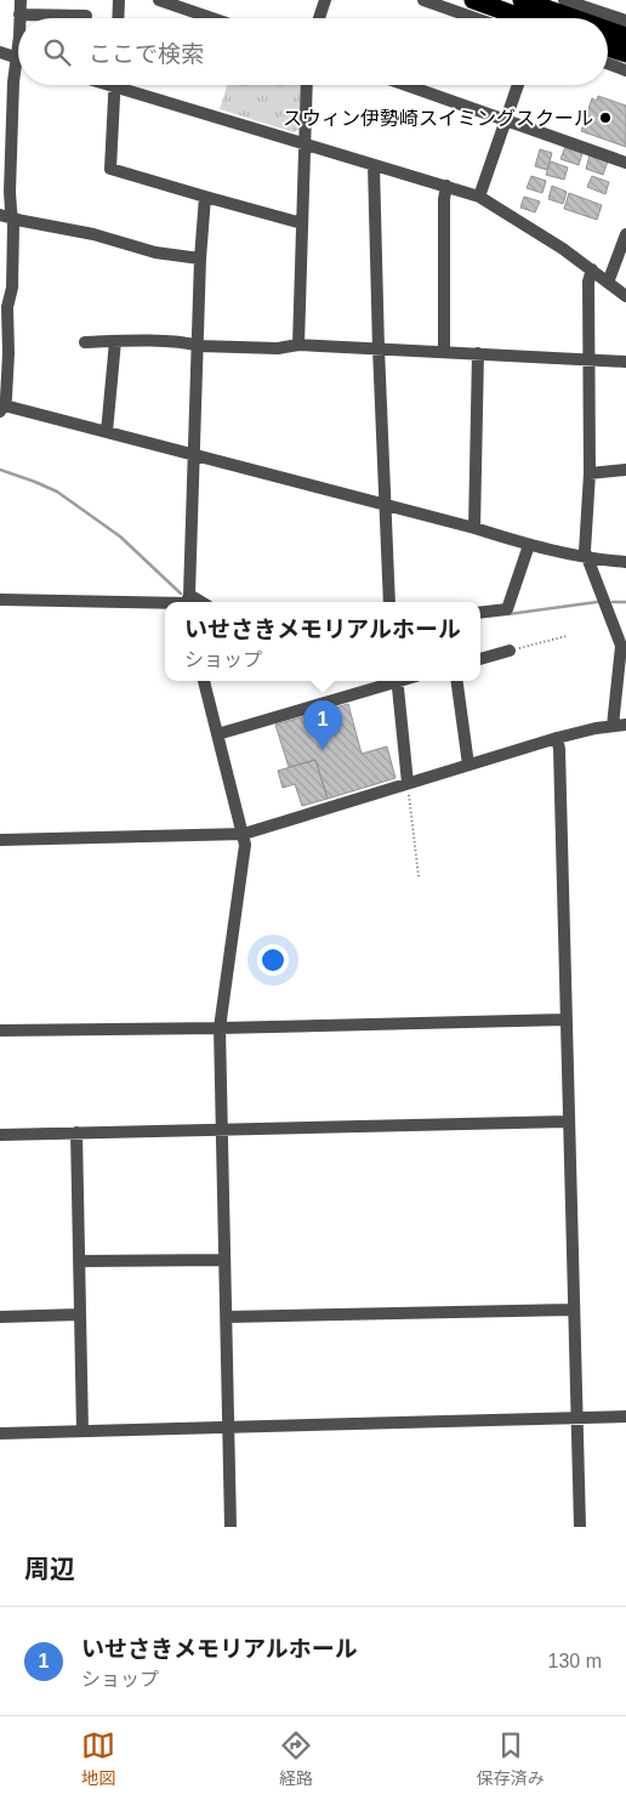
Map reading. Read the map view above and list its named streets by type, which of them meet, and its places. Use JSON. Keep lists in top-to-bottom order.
{
  "places": ["スウィン伊勢崎スイミングスクール"],
  "page": {
    "search": "ここで検索",
    "popup": ["いせさきメモリアルホール", "ショップ"],
    "pins": "1",
    "heading": "周辺",
    "list": [
      {
        "mark": "1",
        "name": "いせさきメモリアルホール",
        "note": "ショップ",
        "value": "130 m"
      }
    ],
    "nav": ["地図", "経路", "保存済み"]
  }
}
